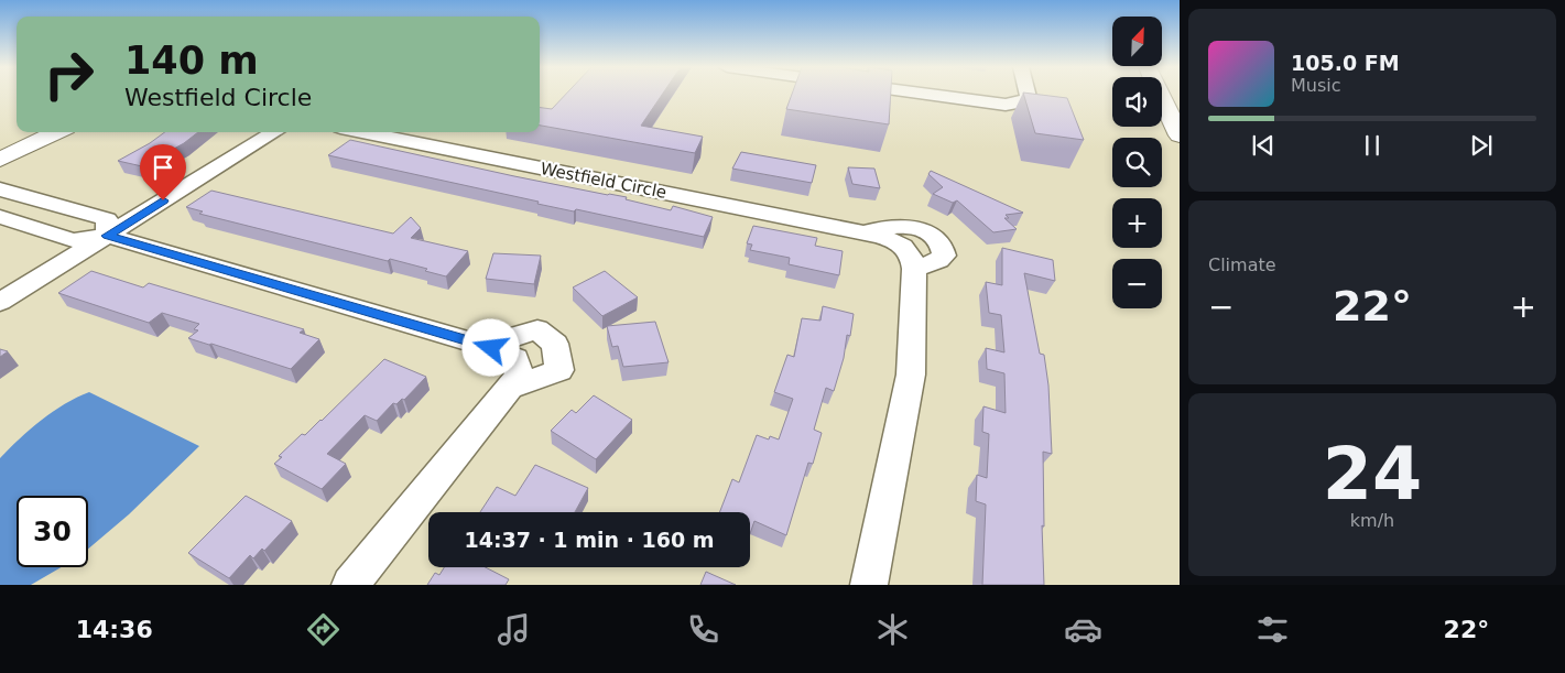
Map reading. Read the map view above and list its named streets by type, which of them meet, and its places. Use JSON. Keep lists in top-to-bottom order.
{
  "streets": {
    "street": ["Westfield Circle"]
  },
  "north": "top right",
  "page": {
    "map_buttons": ["+", "−"],
    "turn": ["140 m", "Westfield Circle"],
    "song": ["105.0 FM", "Music"],
    "tile": [
      "Climate",
      ["24", "km/h"]
    ],
    "heat": ["−", "22°", "+"],
    "limit": "30",
    "trip": "14:37 · 1 min · 160 m",
    "tabs": ["14:36", "22°"]
  }
}
